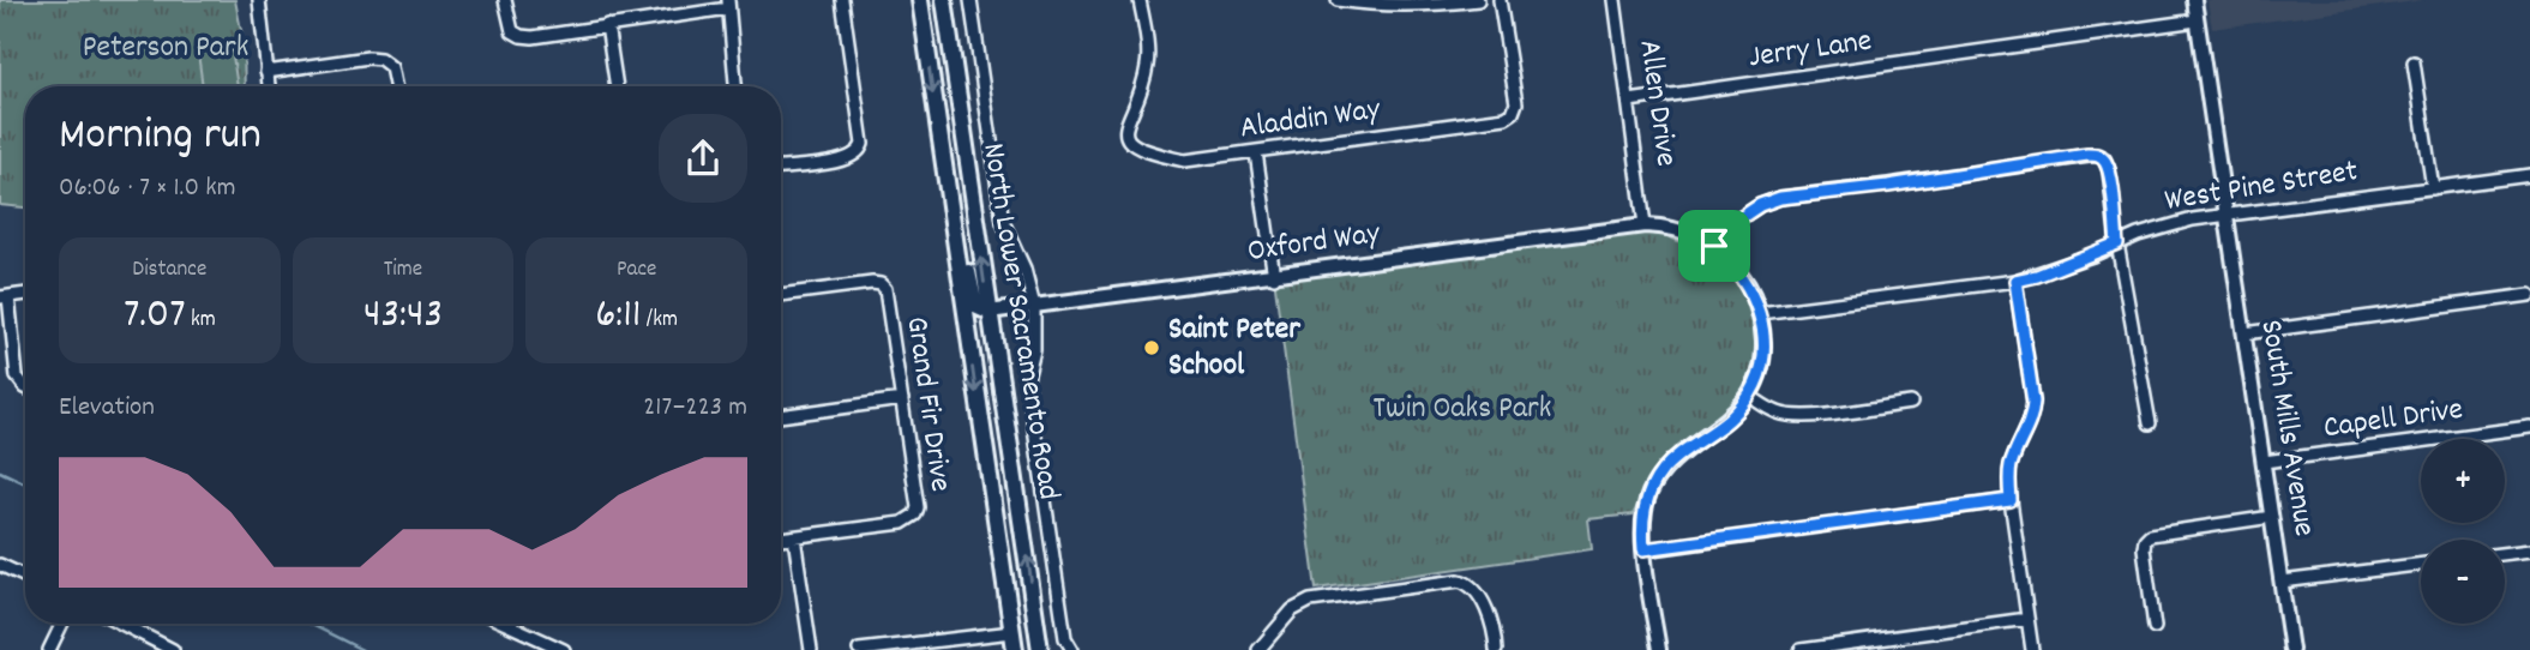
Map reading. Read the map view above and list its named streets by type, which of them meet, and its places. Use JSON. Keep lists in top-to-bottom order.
{
  "streets": {
    "main road": ["North Lower Sacramento Road"],
    "street": [
      "Jerry Lane",
      "Allen Drive",
      "Aladdin Way",
      "West Pine Street",
      "Oxford Way",
      "Grand Fir Drive",
      "Capell Drive",
      "South Mills Avenue"
    ]
  },
  "crossings": [
    ["Jerry Lane", "Allen Drive"],
    ["Jerry Lane", "South Mills Avenue"],
    ["Allen Drive", "Oxford Way"],
    ["West Pine Street", "South Mills Avenue"],
    ["Oxford Way", "North Lower Sacramento Road"],
    ["Capell Drive", "South Mills Avenue"]
  ],
  "parks": ["Peterson Park", "Twin Oaks Park"],
  "places": ["Saint Peter School"],
  "page": {
    "heading": ["Morning run", "06:06 · 7 × 1.0 km"],
    "stats": [
      ["Distance", "7.07 km"],
      ["Time", "43:43"],
      ["Pace", "6:11 /km"]
    ],
    "chart": ["Elevation", "217–223 m"],
    "map_buttons": ["+", "−"]
  }
}
